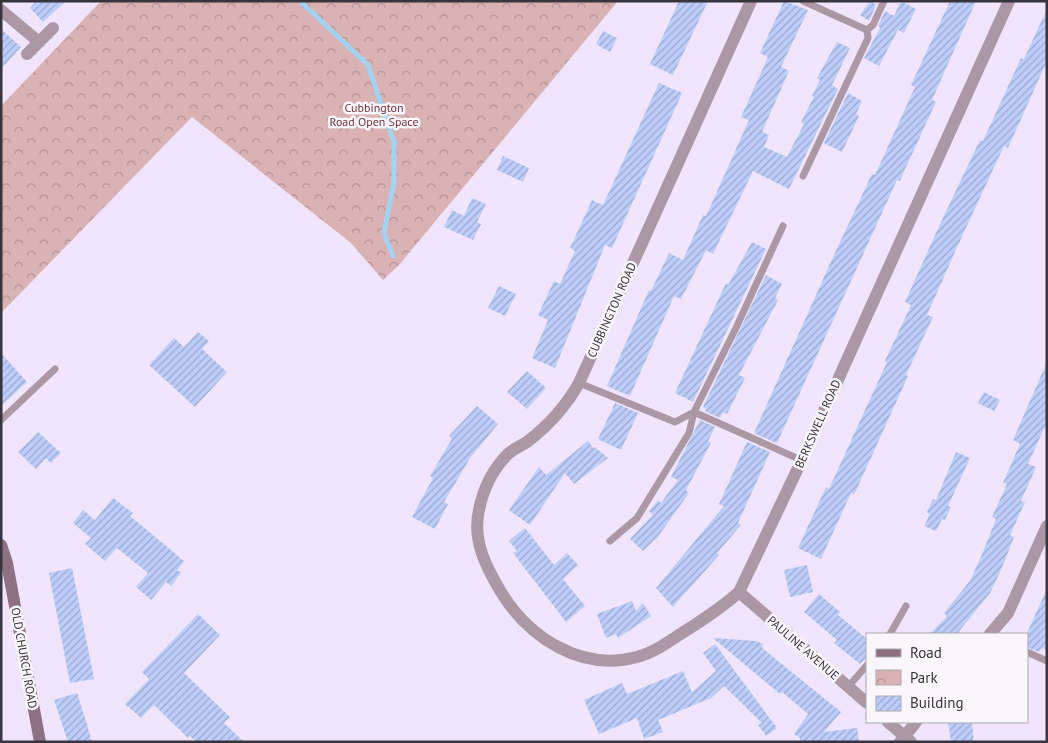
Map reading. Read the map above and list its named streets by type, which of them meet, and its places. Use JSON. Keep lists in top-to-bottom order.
{
  "streets": {
    "main road": ["OLD CHURCH ROAD"],
    "street": ["CUBBINGTON ROAD", "BERKSWELL ROAD", "PAULINE AVENUE"]
  },
  "crossings": [
    ["CUBBINGTON ROAD", "BERKSWELL ROAD"],
    ["BERKSWELL ROAD", "PAULINE AVENUE"]
  ],
  "parks": ["Cubbington Road Open Space"],
  "legend": ["Road", "Park", "Building"]
}
